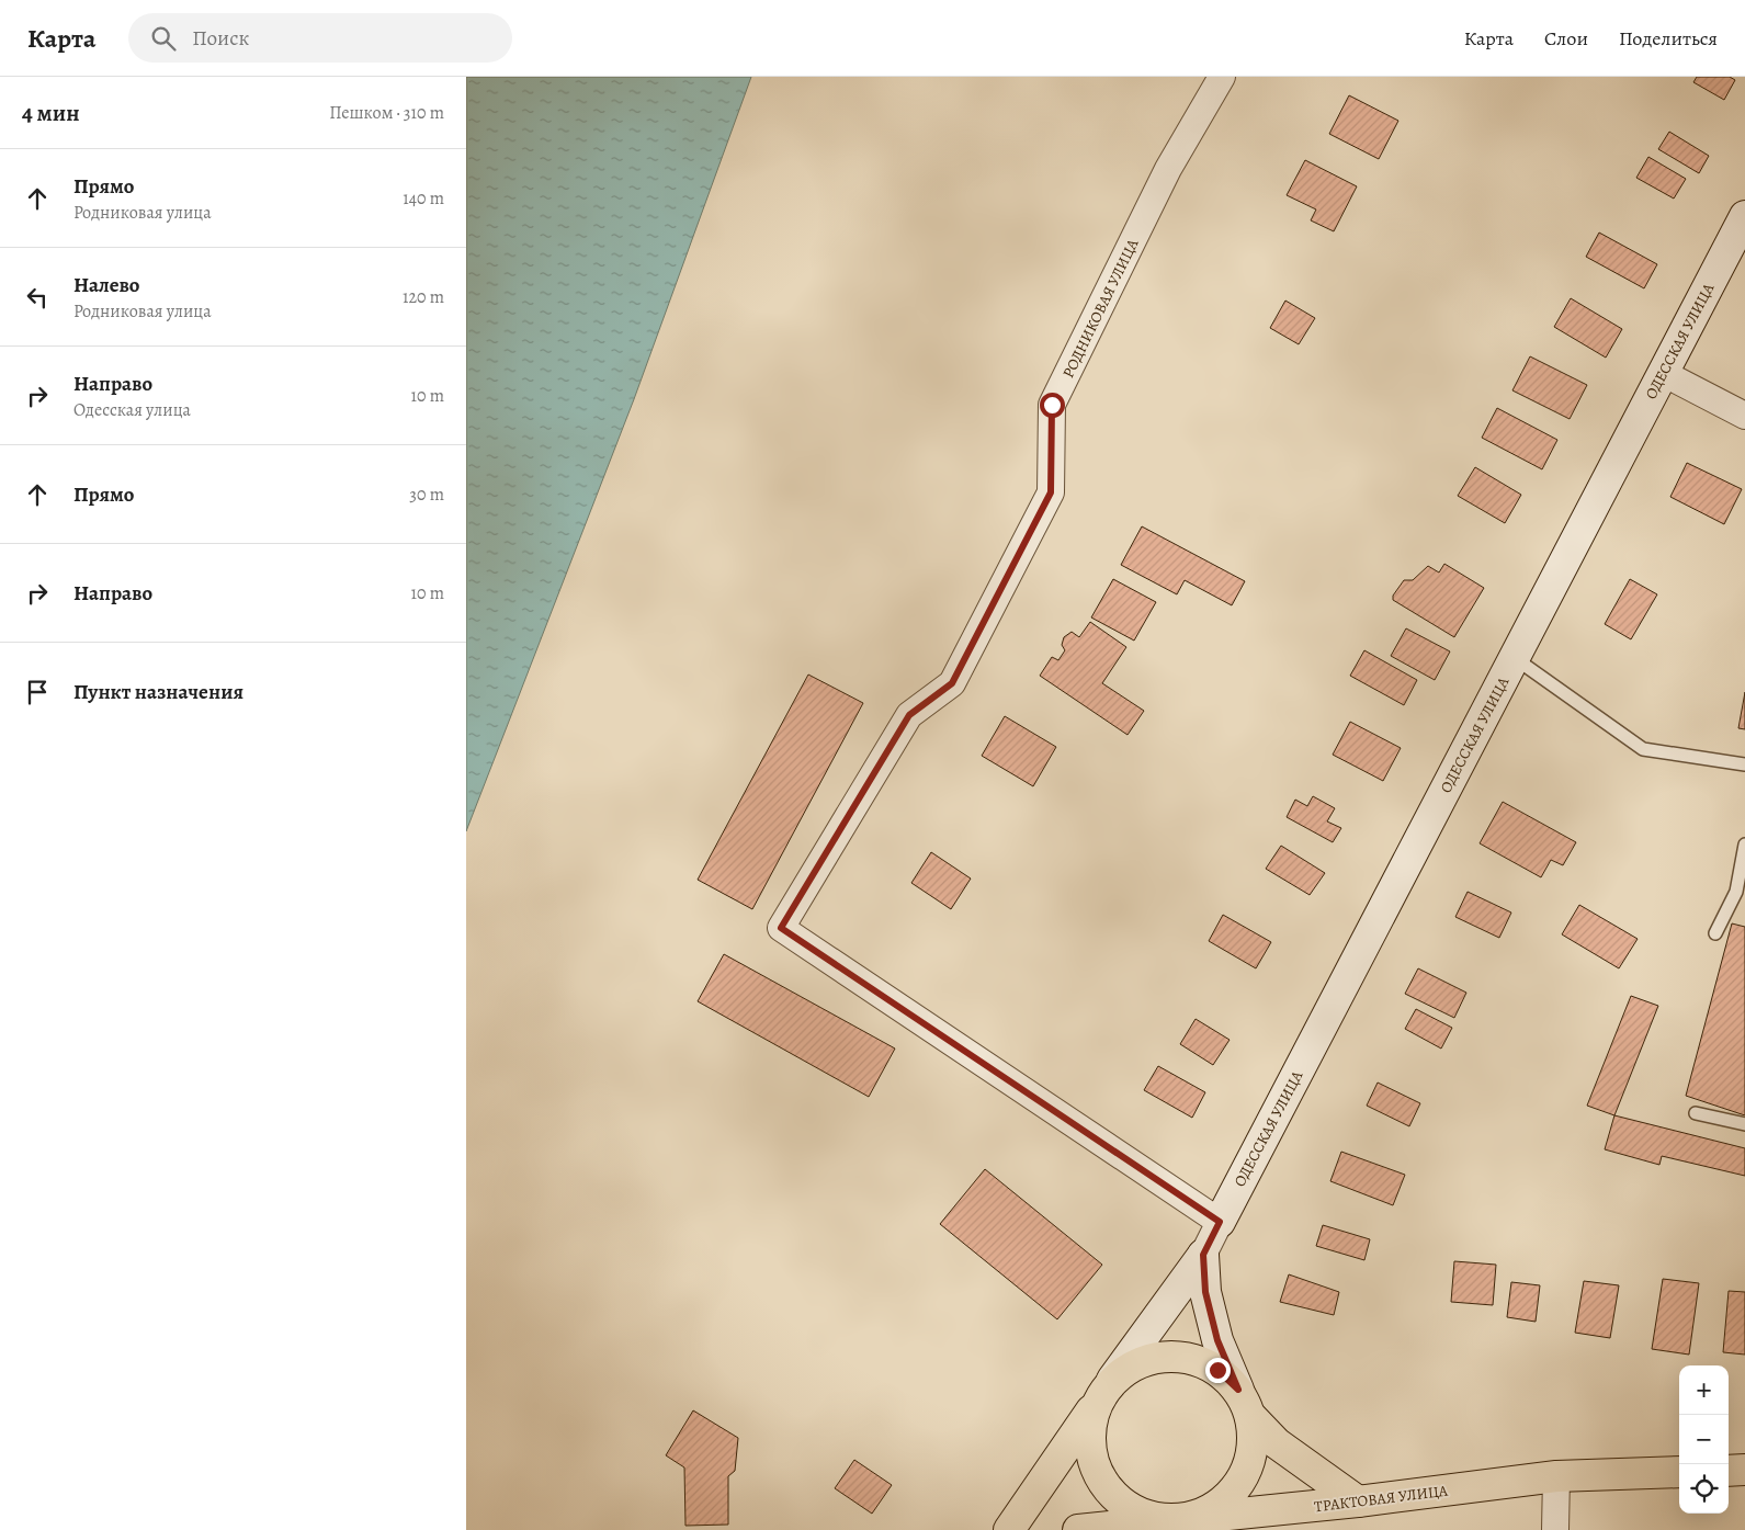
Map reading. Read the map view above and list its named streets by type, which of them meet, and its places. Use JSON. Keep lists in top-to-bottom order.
{
  "streets": {
    "main road": ["ОДЕССКАЯ УЛИЦА", "ТРАКТОВАЯ УЛИЦА"],
    "street": ["РОДНИКОВАЯ УЛИЦА"]
  },
  "crossings": [
    ["РОДНИКОВАЯ УЛИЦА", "ОДЕССКАЯ УЛИЦА"]
  ],
  "page": {
    "header": "Карта",
    "search": "Поиск",
    "nav": ["Карта", "Слои", "Поделиться"],
    "heading": ["4 мин", "Пешком · 310 m"],
    "list": [
      ["Прямо", "Родниковая улица", "140 m"],
      ["Налево", "Родниковая улица", "120 m"],
      ["Направо", "Одесская улица", "10 m"],
      ["Прямо", "30 m"],
      ["Направо", "10 m"],
      "Пункт назначения"
    ],
    "map_buttons": ["+", "−"]
  }
}
